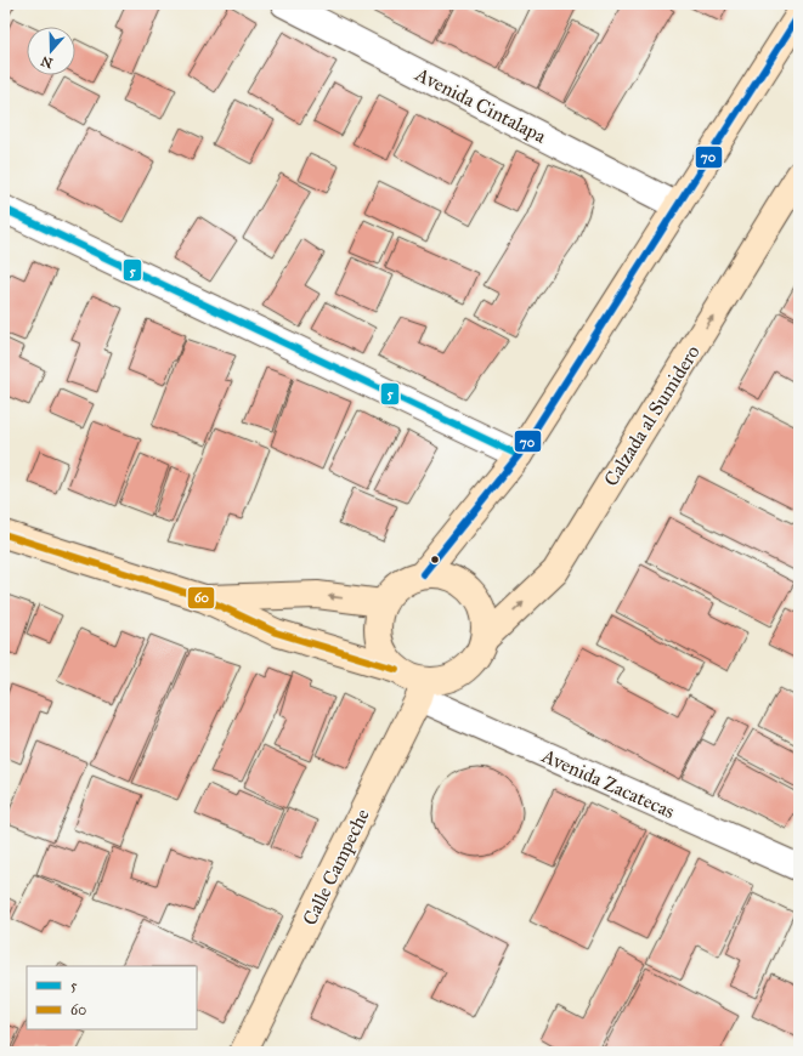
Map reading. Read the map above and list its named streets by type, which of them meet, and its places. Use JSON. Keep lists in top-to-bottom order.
{
  "streets": {
    "main road": ["Calzada al Sumidero", "Calle Campeche"],
    "street": ["Avenida Cintalapa", "Avenida Zacatecas"]
  },
  "crossings": [
    ["Calzada al Sumidero", "Avenida Zacatecas"],
    ["Calzada al Sumidero", "Calle Campeche"],
    ["Avenida Zacatecas", "Calle Campeche"]
  ],
  "lines": ["transit line 70", "transit line 5", "transit line 60"],
  "legend": ["5", "60"],
  "north": "bottom"
}
